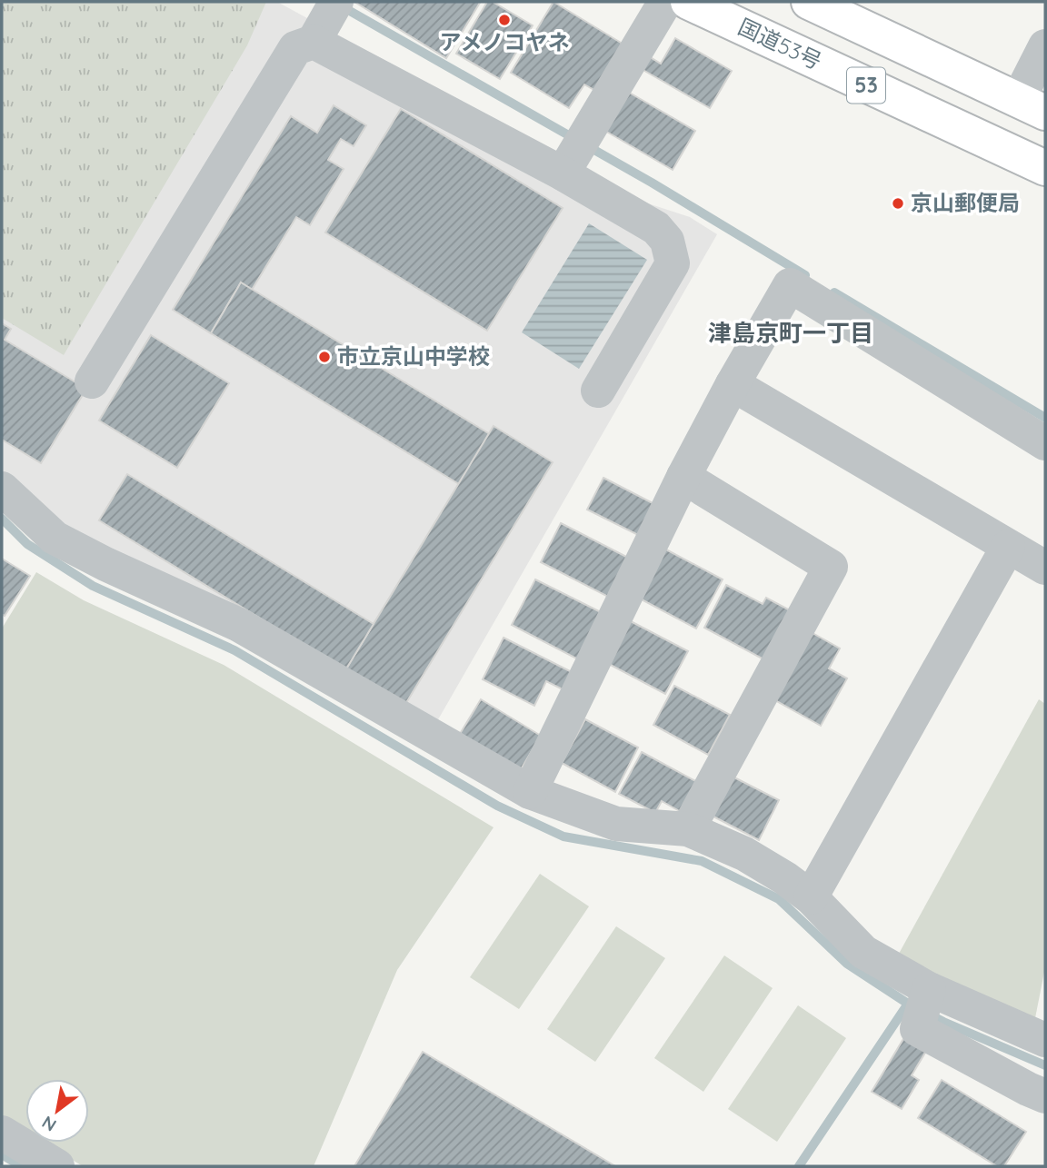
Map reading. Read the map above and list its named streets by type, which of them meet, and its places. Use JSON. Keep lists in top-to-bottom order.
{
  "streets": {
    "highway": ["国道53号", "53"]
  },
  "districts": ["津島京町一丁目"],
  "places": ["アメノコヤネ", "京山郵便局", "市立京山中学校"],
  "north": "bottom left"
}
